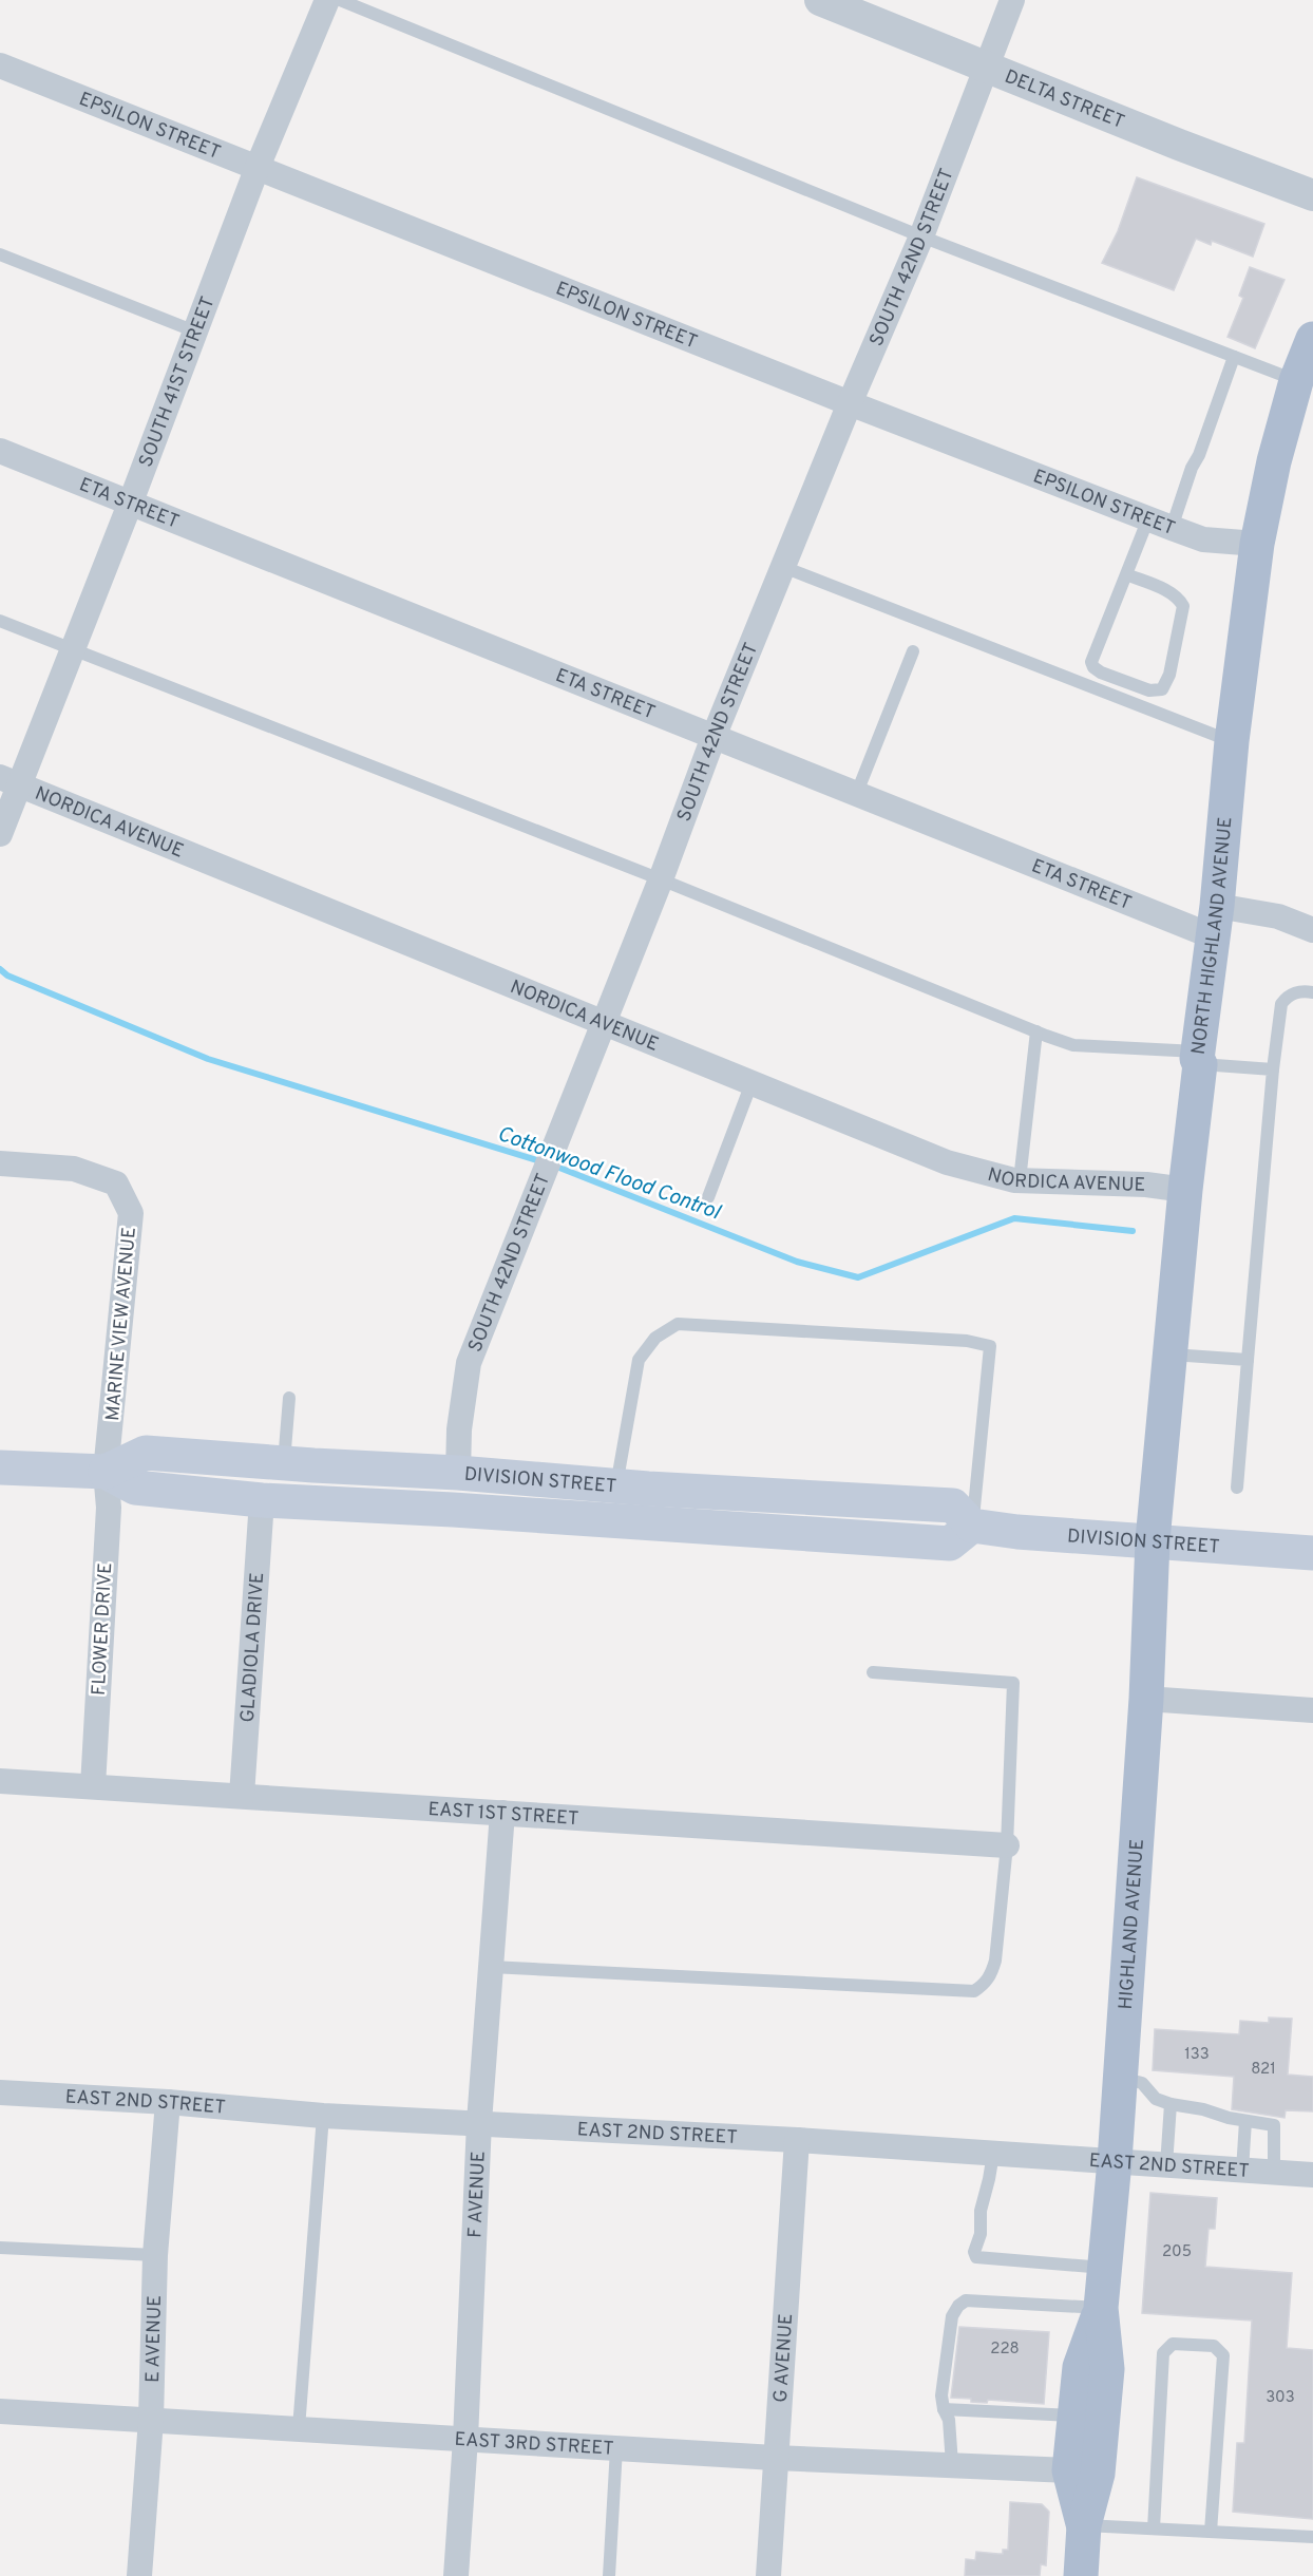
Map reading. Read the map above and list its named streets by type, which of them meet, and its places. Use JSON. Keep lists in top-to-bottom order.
{
  "streets": {
    "main road": ["NORTH HIGHLAND AVENUE", "DIVISION STREET", "HIGHLAND AVENUE"],
    "street": [
      "DELTA STREET",
      "EPSILON STREET",
      "SOUTH 42ND STREET",
      "SOUTH 41ST STREET",
      "ETA STREET",
      "NORDICA AVENUE",
      "MARINE VIEW AVENUE",
      "FLOWER DRIVE",
      "GLADIOLA DRIVE",
      "EAST 1ST STREET",
      "EAST 2ND STREET",
      "F AVENUE",
      "E AVENUE",
      "G AVENUE",
      "EAST 3RD STREET"
    ]
  },
  "crossings": [
    ["DELTA STREET", "SOUTH 42ND STREET"],
    ["EPSILON STREET", "SOUTH 42ND STREET"],
    ["EPSILON STREET", "SOUTH 41ST STREET"],
    ["EPSILON STREET", "NORTH HIGHLAND AVENUE"],
    ["SOUTH 42ND STREET", "ETA STREET"],
    ["SOUTH 42ND STREET", "NORDICA AVENUE"],
    ["SOUTH 42ND STREET", "DIVISION STREET"],
    ["SOUTH 41ST STREET", "ETA STREET"],
    ["SOUTH 41ST STREET", "NORDICA AVENUE"],
    ["ETA STREET", "NORTH HIGHLAND AVENUE"],
    ["NORDICA AVENUE", "NORTH HIGHLAND AVENUE"],
    ["NORTH HIGHLAND AVENUE", "DIVISION STREET"],
    ["NORTH HIGHLAND AVENUE", "HIGHLAND AVENUE"],
    ["MARINE VIEW AVENUE", "DIVISION STREET"],
    ["MARINE VIEW AVENUE", "FLOWER DRIVE"],
    ["DIVISION STREET", "FLOWER DRIVE"],
    ["DIVISION STREET", "GLADIOLA DRIVE"],
    ["DIVISION STREET", "HIGHLAND AVENUE"],
    ["FLOWER DRIVE", "EAST 1ST STREET"],
    ["GLADIOLA DRIVE", "EAST 1ST STREET"],
    ["EAST 1ST STREET", "F AVENUE"],
    ["HIGHLAND AVENUE", "EAST 2ND STREET"],
    ["HIGHLAND AVENUE", "EAST 3RD STREET"],
    ["EAST 2ND STREET", "F AVENUE"],
    ["EAST 2ND STREET", "E AVENUE"],
    ["EAST 2ND STREET", "G AVENUE"],
    ["F AVENUE", "EAST 3RD STREET"],
    ["E AVENUE", "EAST 3RD STREET"],
    ["G AVENUE", "EAST 3RD STREET"]
  ],
  "water": ["Cottonwood Flood Control"],
  "house_numbers": [
    "133",
    "821",
    "205",
    "228",
    "303"
  ]
}
